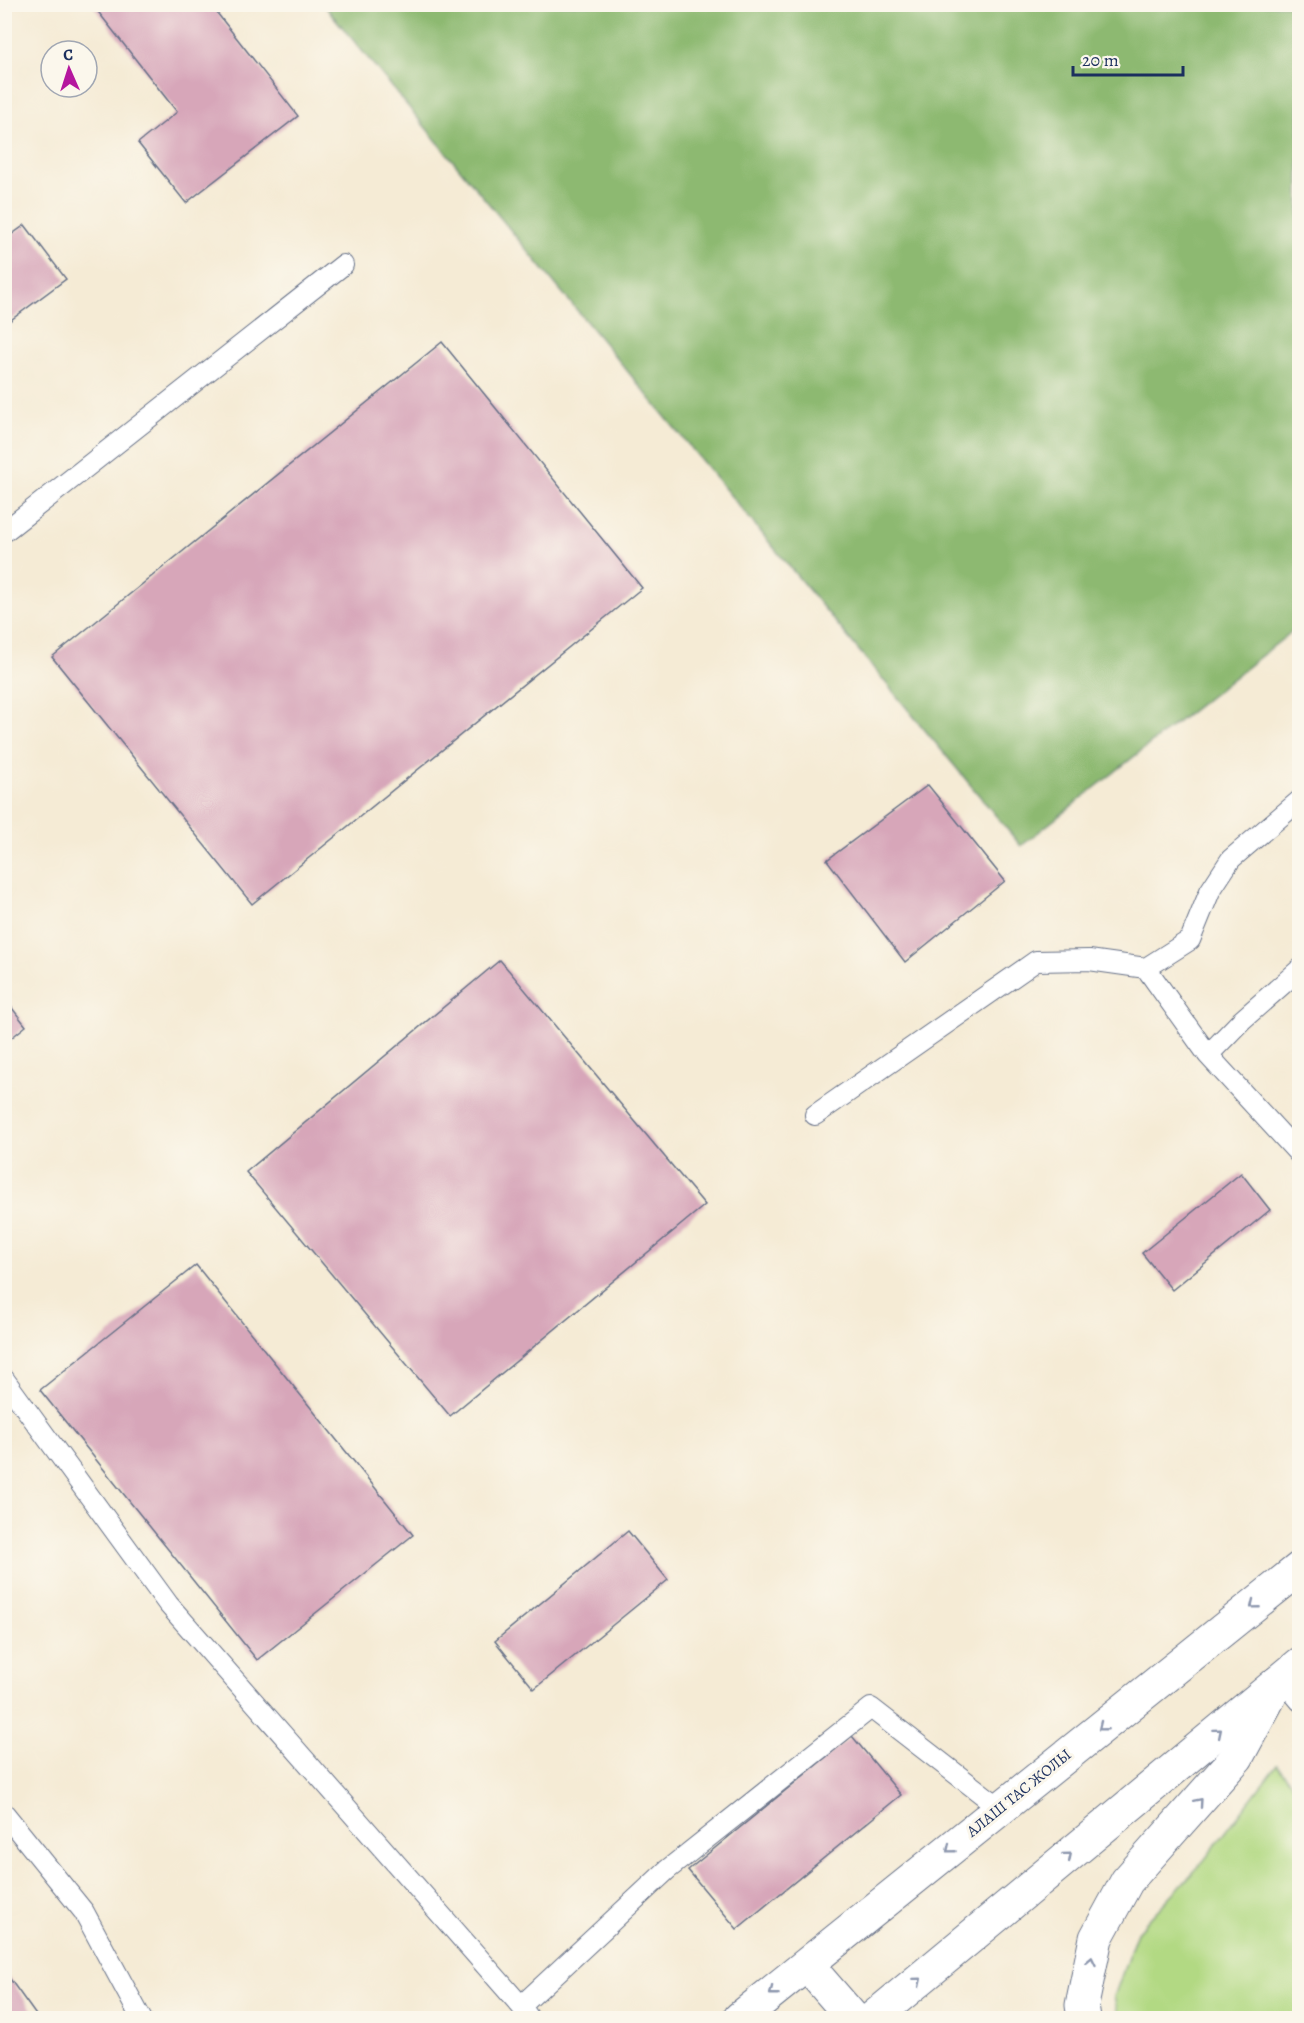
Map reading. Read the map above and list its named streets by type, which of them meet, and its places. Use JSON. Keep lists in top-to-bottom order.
{
  "streets": {
    "main road": ["АЛАШ ТАС ЖОЛЫ"]
  },
  "scale_bar": "20 m",
  "north": "top"
}
